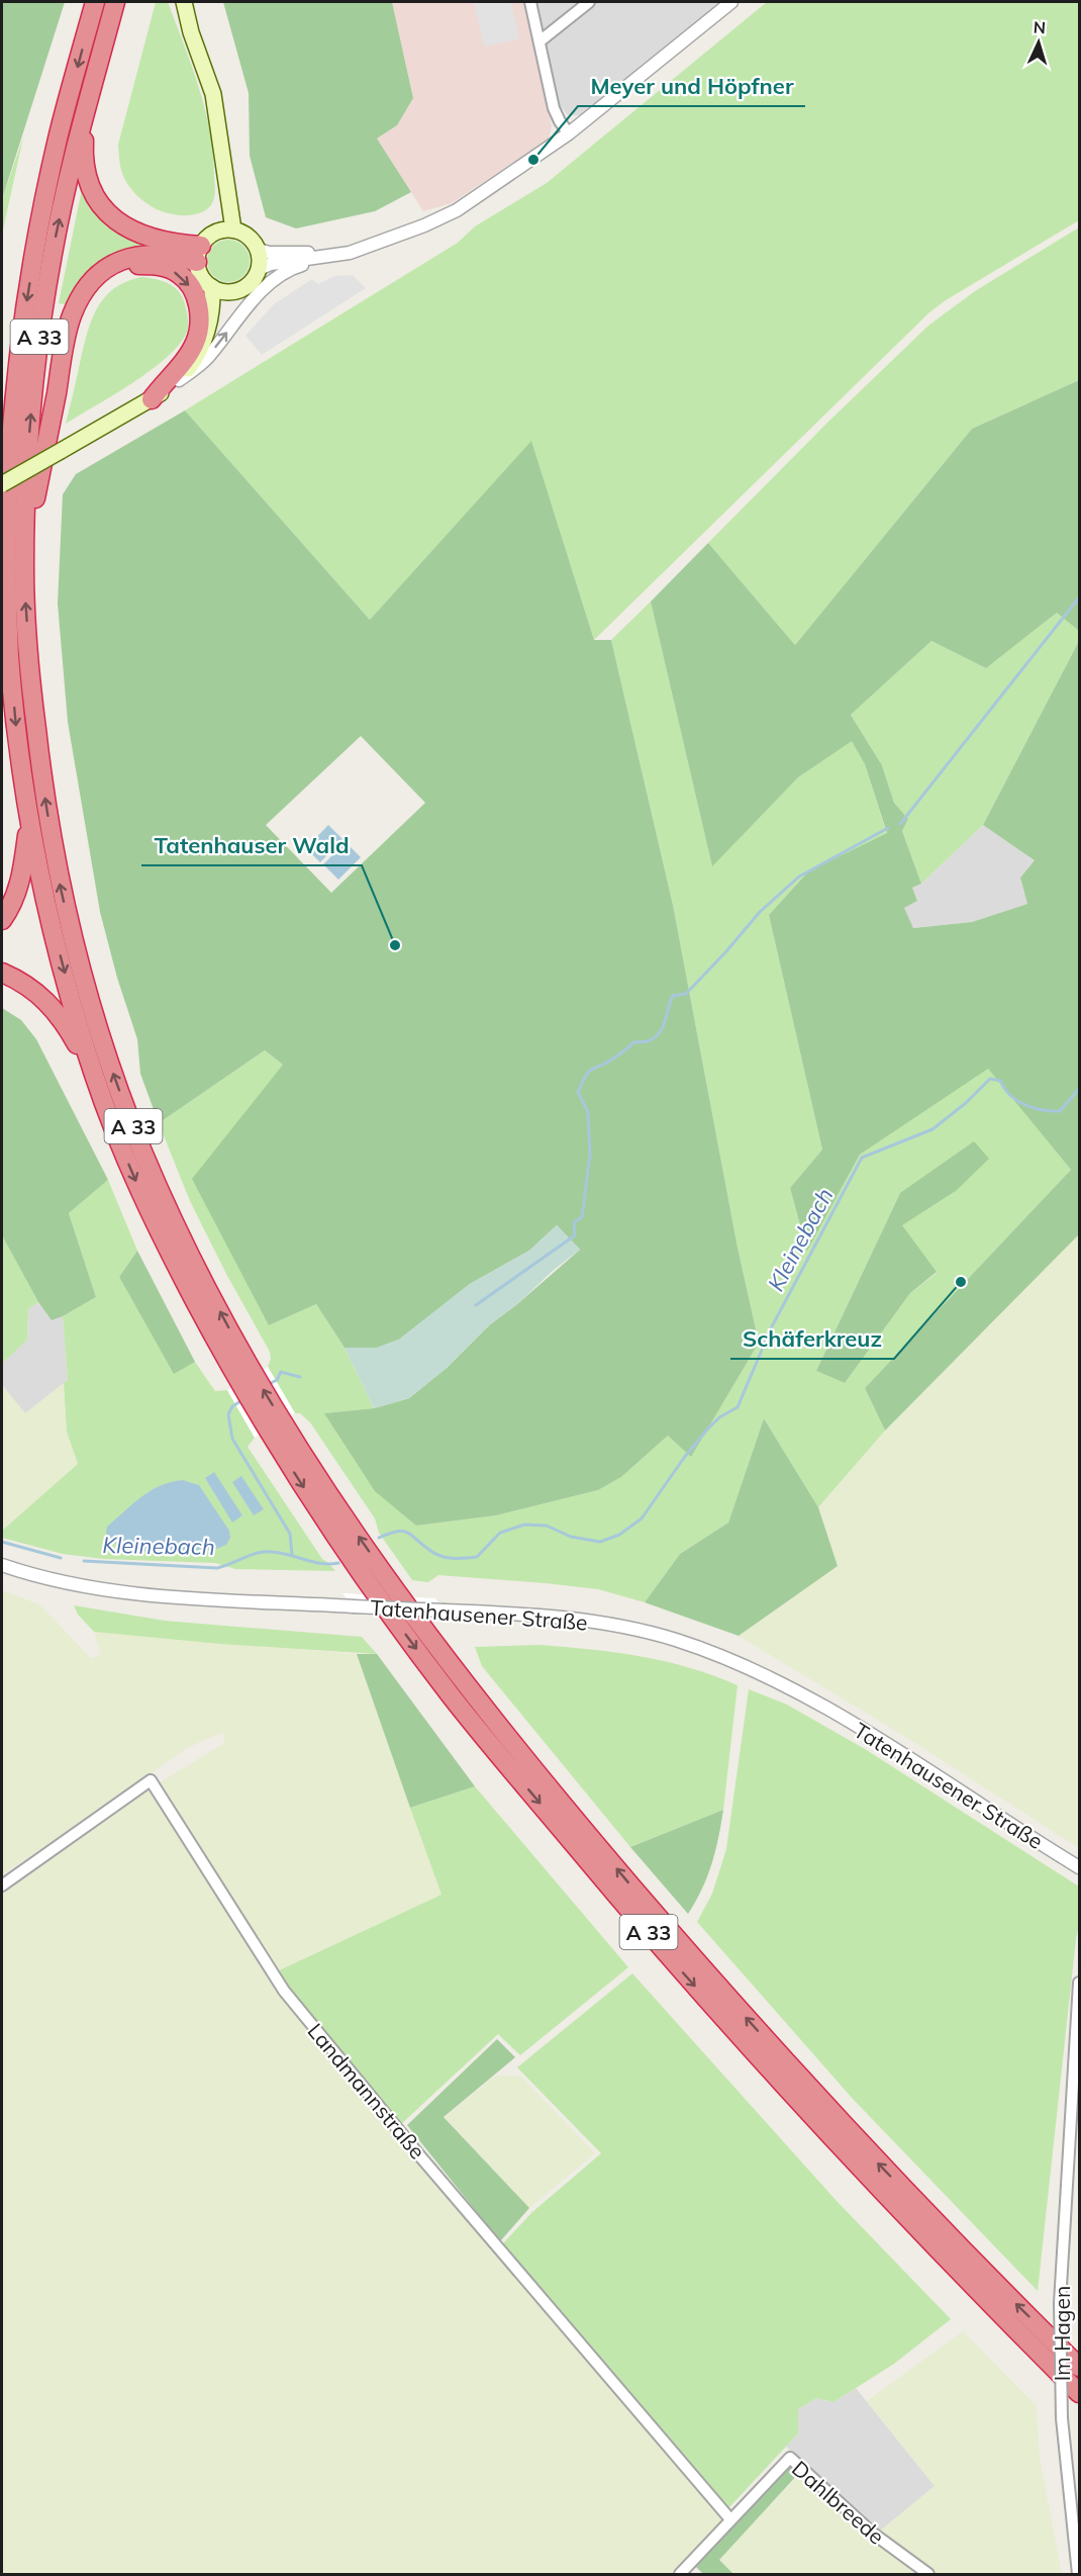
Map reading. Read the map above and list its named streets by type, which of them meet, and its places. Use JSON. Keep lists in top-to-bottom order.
{
  "streets": {
    "highway": ["A 33"],
    "street": [
      "Tatenhausener Straße",
      "Landmannstraße",
      "Im Hagen",
      "Dahlbreede"
    ]
  },
  "crossings": [
    ["Landmannstraße", "Dahlbreede"]
  ],
  "water": ["Kleinebach"],
  "places": ["Meyer und Höpfner", "Tatenhauser Wald", "Schäferkreuz"],
  "north": "top"
}
